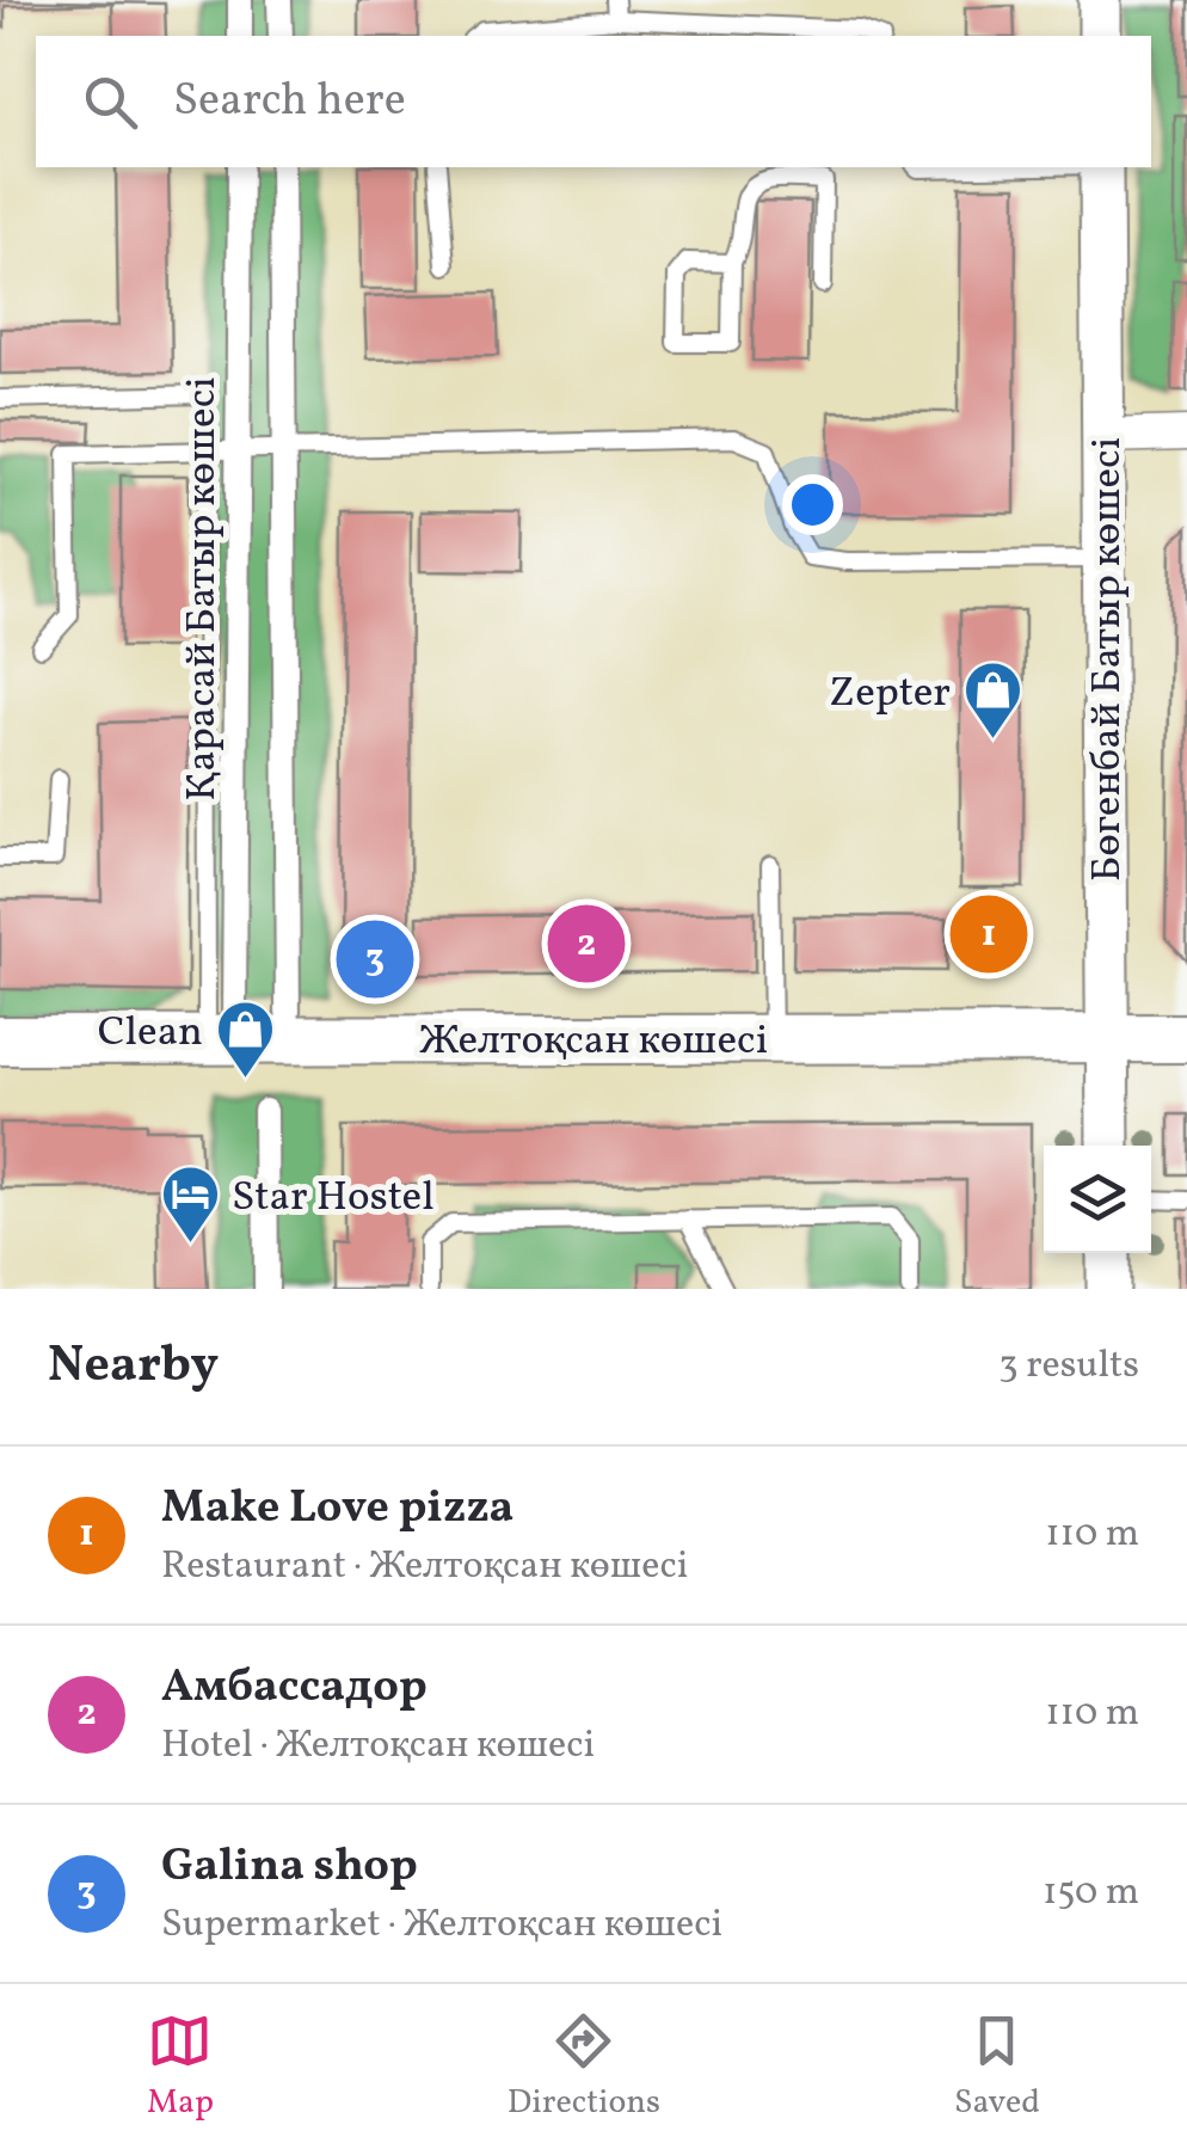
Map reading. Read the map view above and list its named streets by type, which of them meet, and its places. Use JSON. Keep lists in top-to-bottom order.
{
  "streets": {
    "main road": ["Желтоқсан көшесі"],
    "street": ["Қарасай Батыр көшесі", "Бөгенбай Батыр көшесі"]
  },
  "crossings": [
    ["Бөгенбай Батыр көшесі", "Желтоқсан көшесі"]
  ],
  "places": {
    "shop": ["Zepter", "Clean"],
    "hotel": ["Star Hostel"]
  },
  "page": {
    "search": "Search here",
    "pins": ["1", "2", "3"],
    "heading": ["Nearby", "3 results"],
    "list": [
      {
        "mark": "1",
        "name": "Make Love pizza",
        "note": "Restaurant · Желтоқсан көшесі",
        "value": "110 m"
      },
      {
        "mark": "2",
        "name": "Амбассадор",
        "note": "Hotel · Желтоқсан көшесі",
        "value": "110 m"
      },
      {
        "mark": "3",
        "name": "Galina shop",
        "note": "Supermarket · Желтоқсан көшесі",
        "value": "150 m"
      }
    ],
    "nav": ["Map", "Directions", "Saved"]
  }
}
